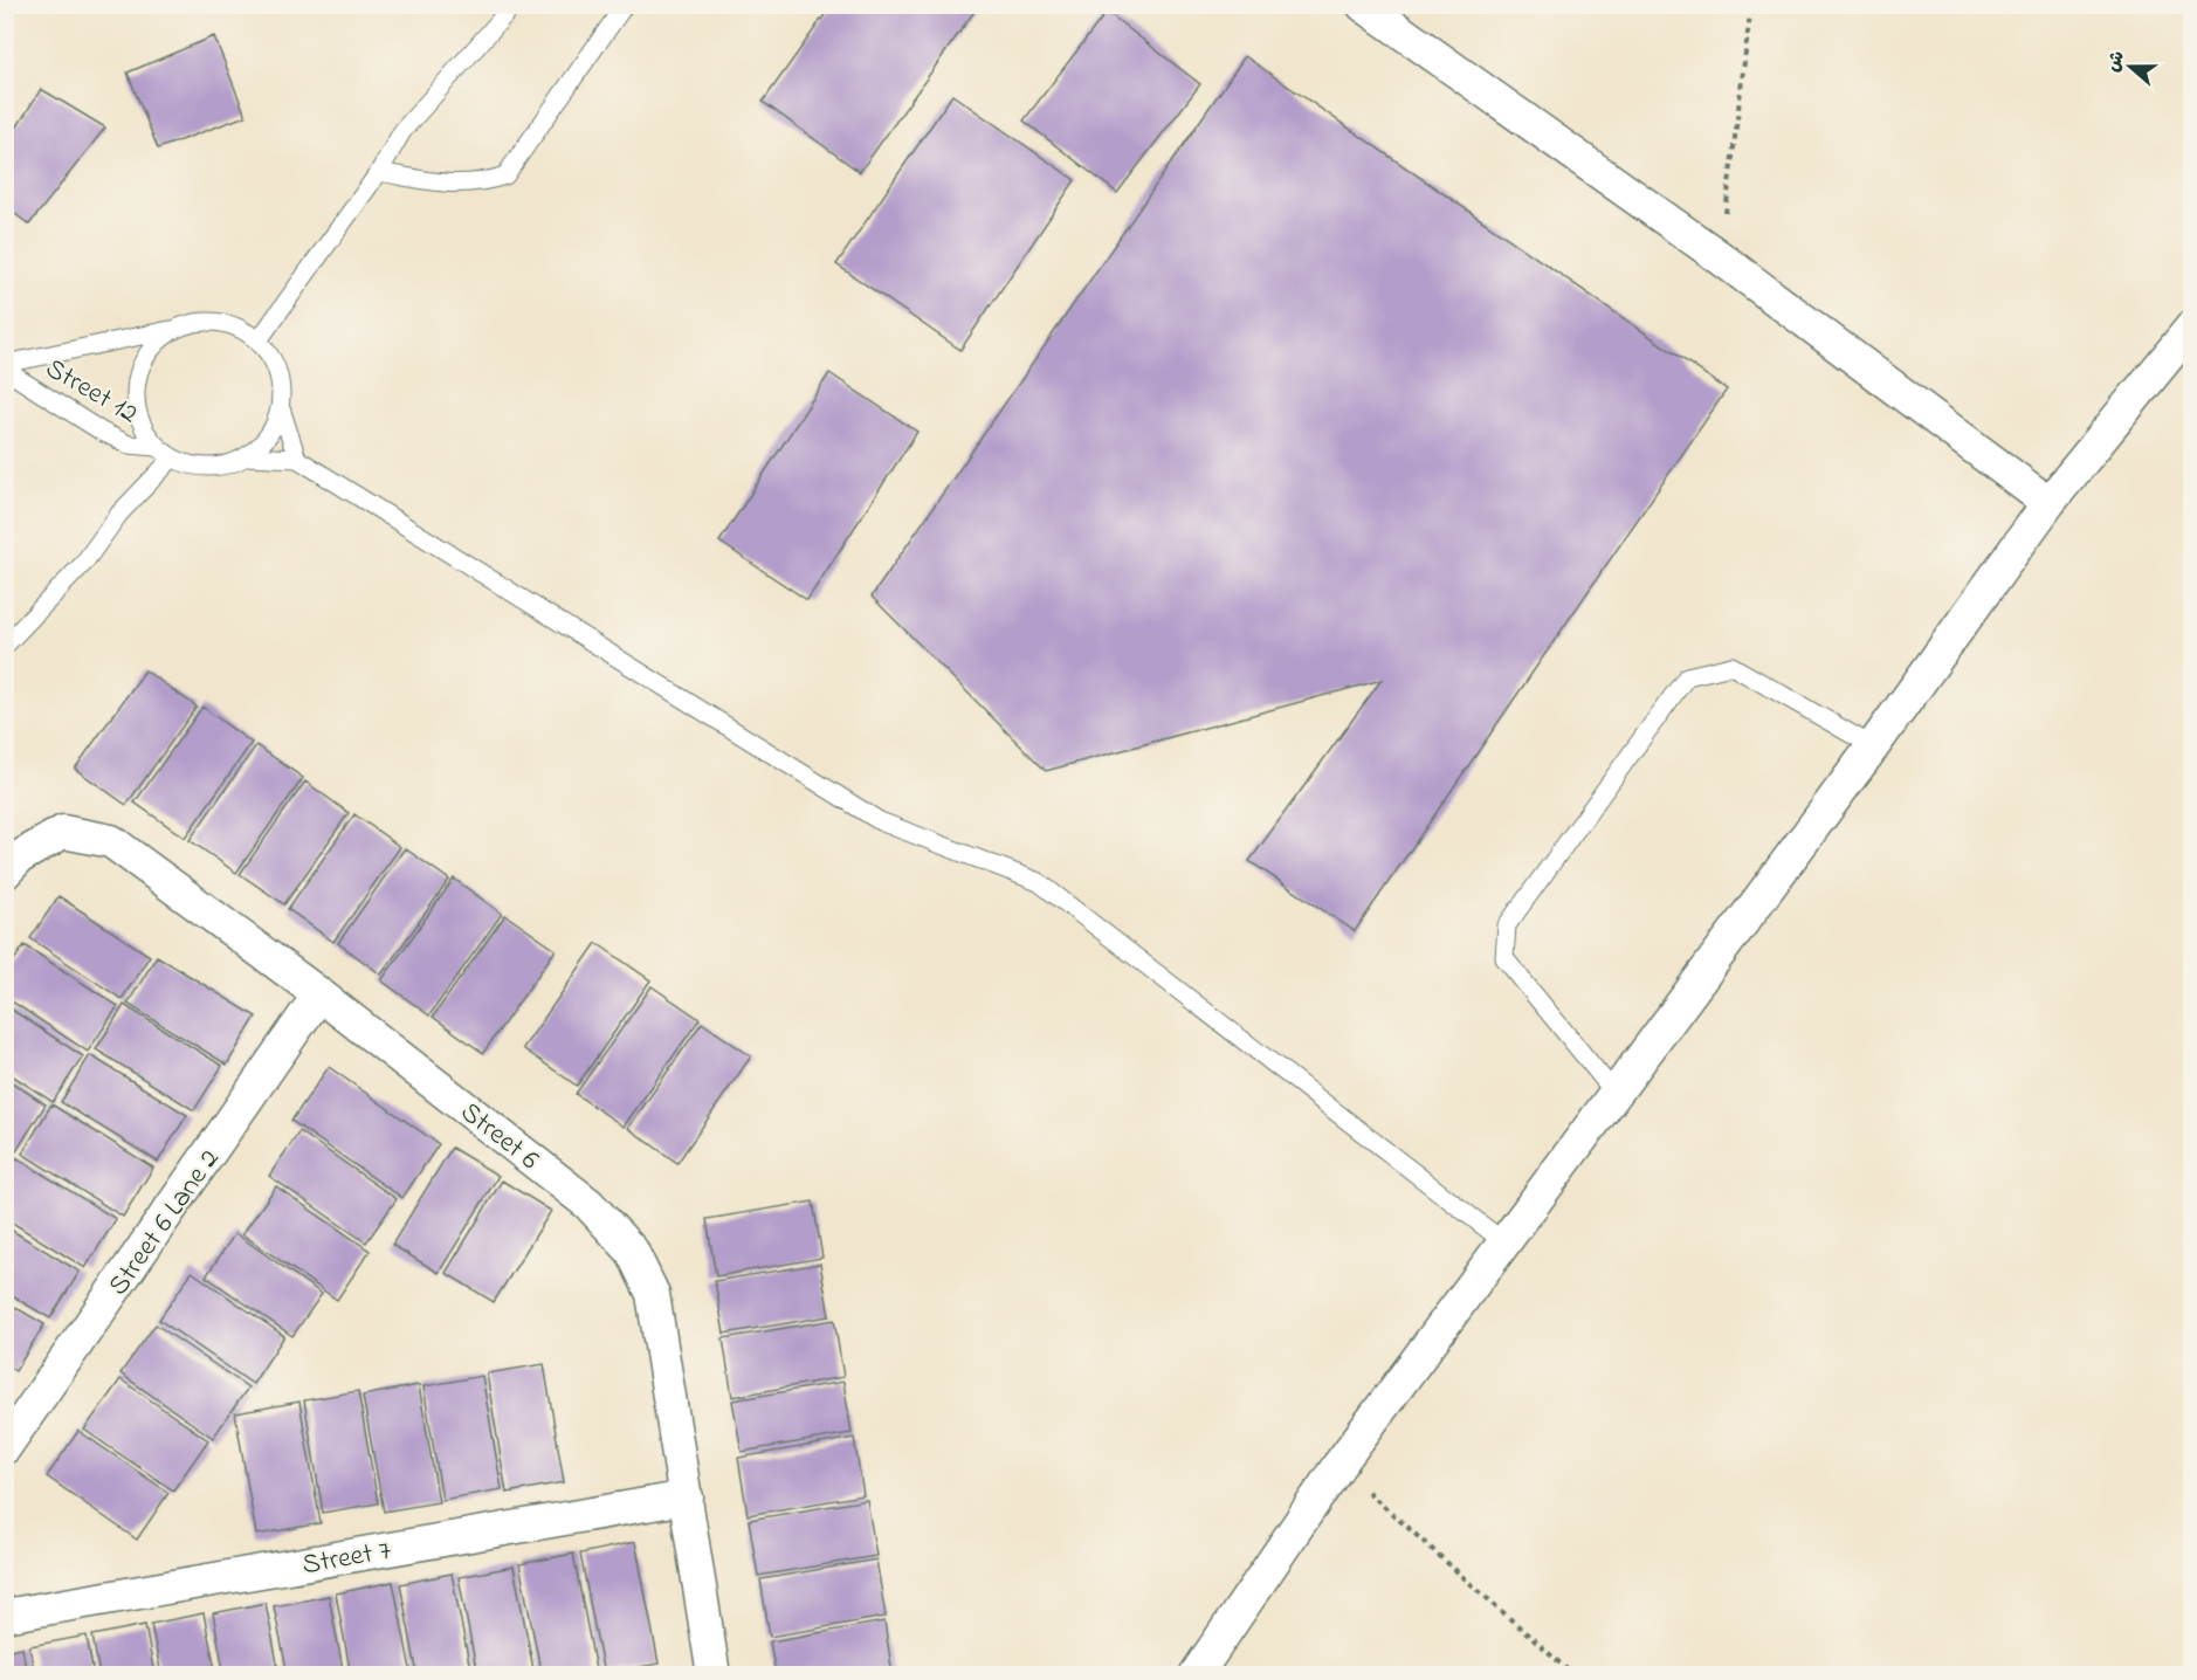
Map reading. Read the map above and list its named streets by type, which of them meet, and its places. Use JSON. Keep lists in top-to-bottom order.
{
  "streets": {
    "street": ["Street 6", "Street 6 Lane 2", "Street 7"],
    "lane": ["Street 12"]
  },
  "crossings": [
    ["Street 6", "Street 6 Lane 2"],
    ["Street 6", "Street 7"]
  ],
  "north": "left"
}
